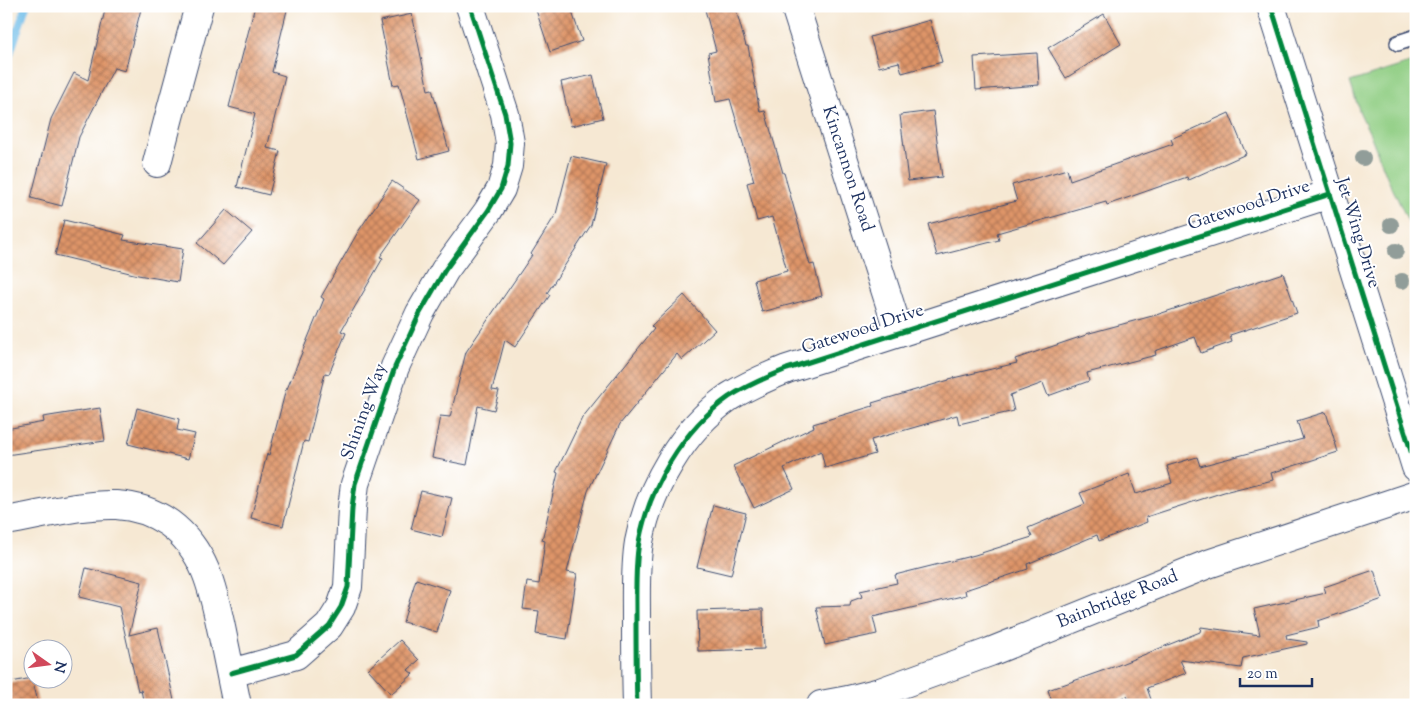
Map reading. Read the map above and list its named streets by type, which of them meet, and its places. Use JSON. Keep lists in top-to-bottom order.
{
  "streets": {
    "street": [
      "Kincannon Road",
      "Gatewood Drive",
      "Jet Wing Drive",
      "Shining Way",
      "Bainbridge Road"
    ]
  },
  "crossings": [
    ["Kincannon Road", "Gatewood Drive"],
    ["Gatewood Drive", "Jet Wing Drive"]
  ],
  "scale_bar": "20 m",
  "north": "right"
}
